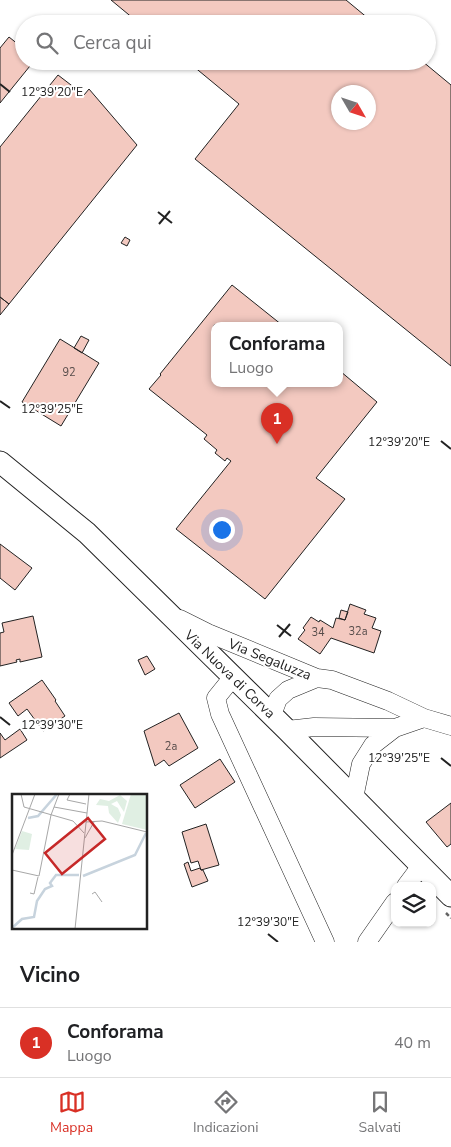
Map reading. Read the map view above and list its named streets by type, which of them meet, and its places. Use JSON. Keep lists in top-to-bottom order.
{
  "streets": {
    "main road": ["Via Nuova di Corva"],
    "street": ["Via Segaluzza"]
  },
  "crossings": [
    ["Via Segaluzza", "Via Nuova di Corva"]
  ],
  "house_numbers": [
    "92",
    "32a",
    "34",
    "2a"
  ],
  "north": "bottom right",
  "page": {
    "search": "Cerca qui",
    "popup": ["Conforama", "Luogo"],
    "pins": "1",
    "heading": "Vicino",
    "list": [
      {
        "mark": "1",
        "name": "Conforama",
        "note": "Luogo",
        "value": "40 m"
      }
    ],
    "nav": ["Mappa", "Indicazioni", "Salvati"]
  },
  "coordinates": ["12°39'20\"E", "12°39'25\"E", "12°39'30\"E"]
}
